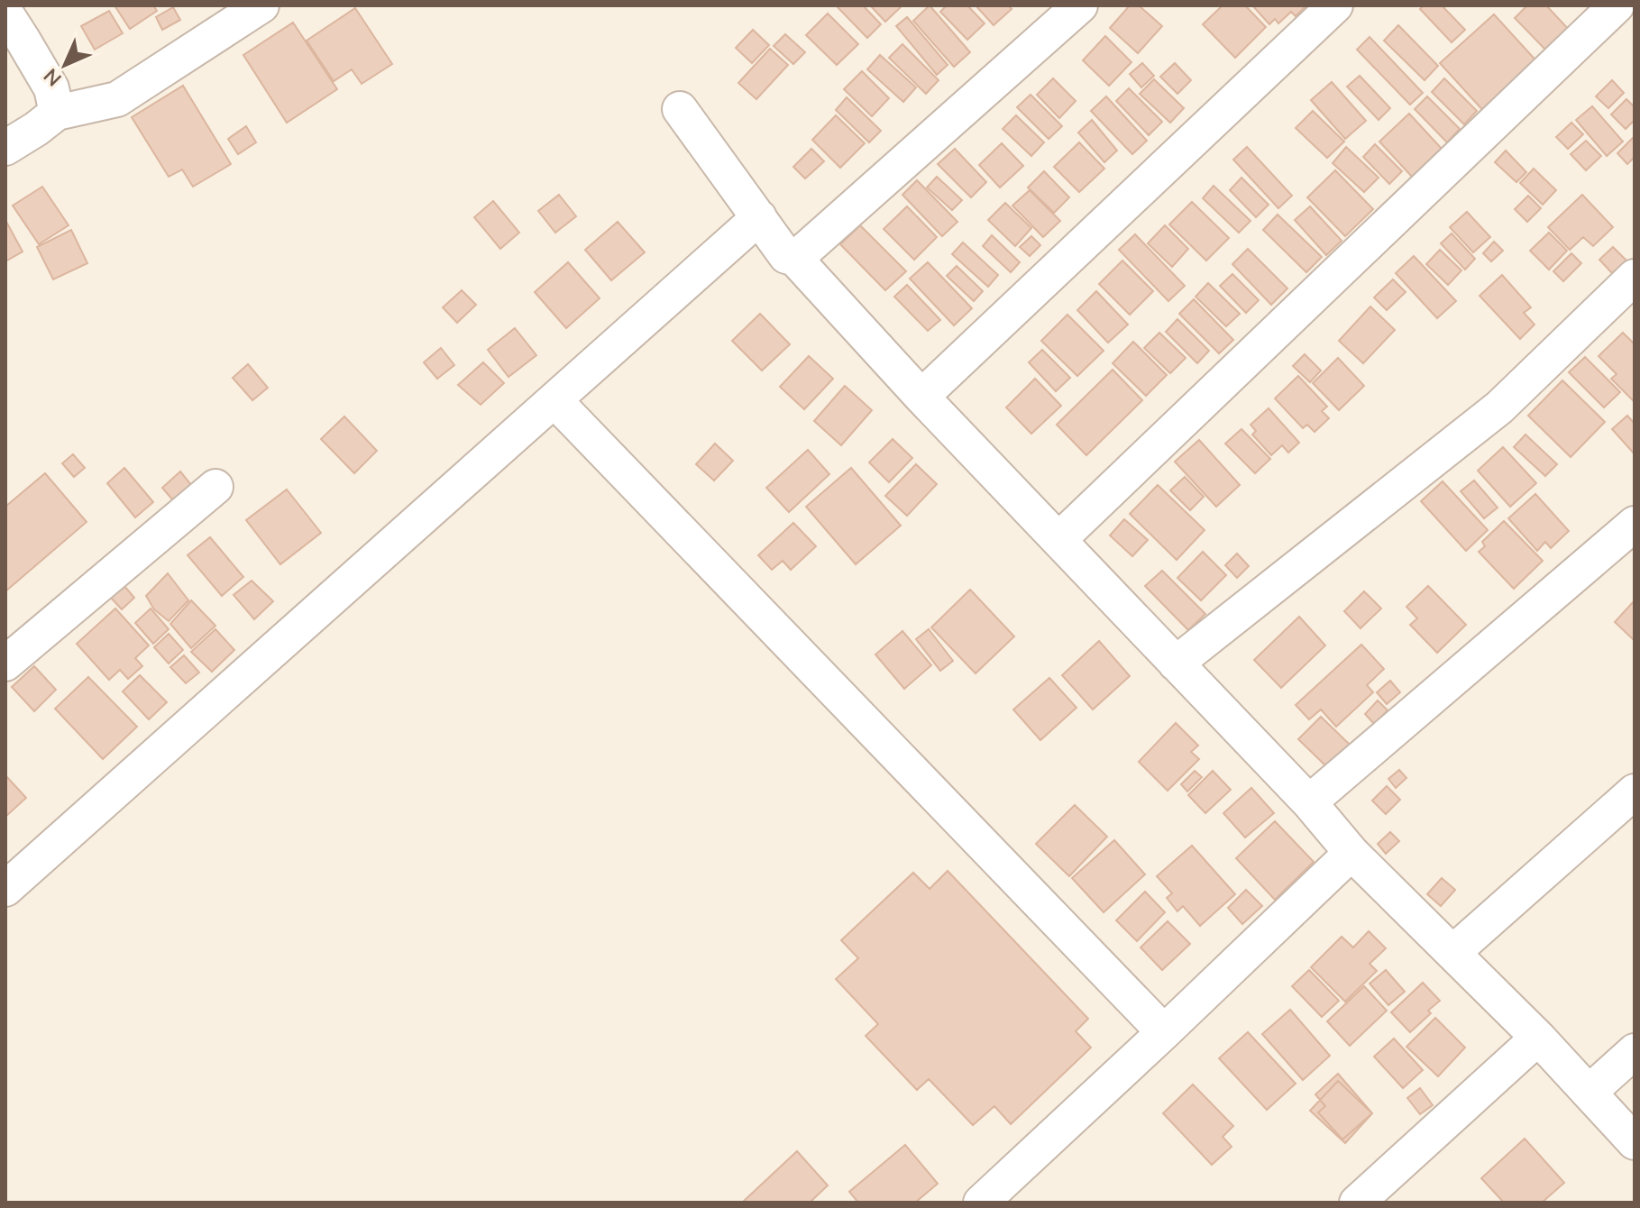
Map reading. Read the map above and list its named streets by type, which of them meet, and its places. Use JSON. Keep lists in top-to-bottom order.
{
  "north": "bottom left"
}
